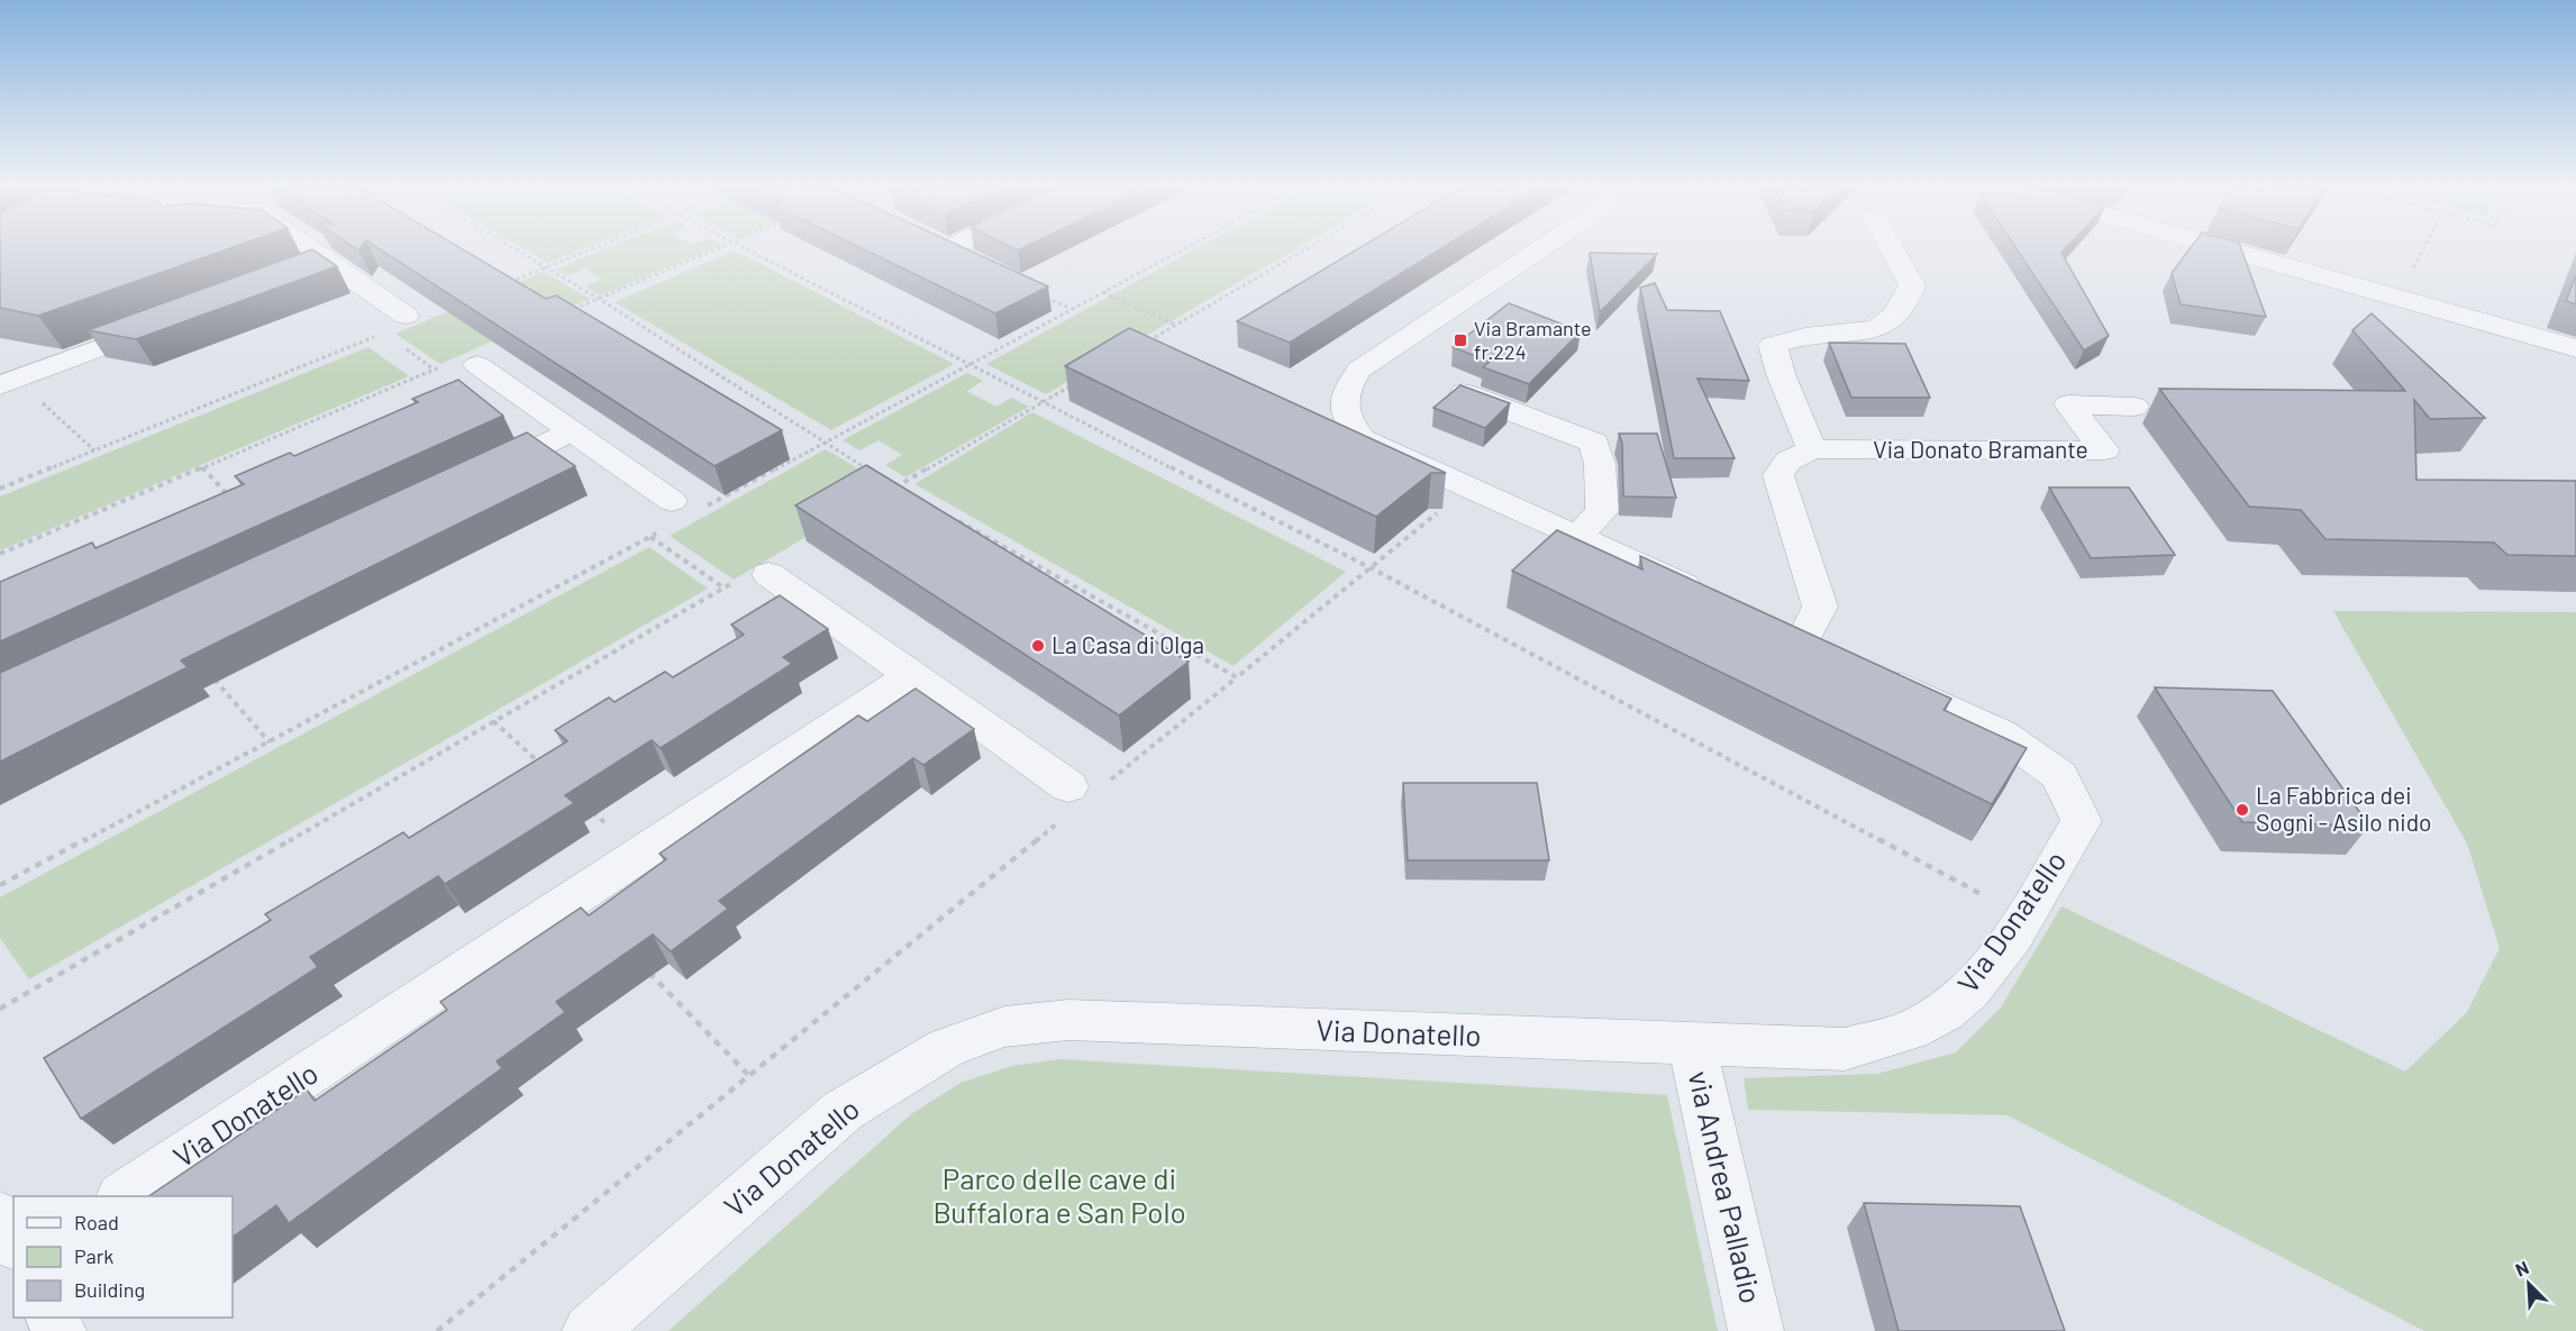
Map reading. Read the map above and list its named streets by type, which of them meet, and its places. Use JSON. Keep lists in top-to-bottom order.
{
  "streets": {
    "street": ["Via Donato Bramante", "Via Donatello", "via Andrea Palladio"]
  },
  "crossings": [
    ["Via Donatello", "via Andrea Palladio"]
  ],
  "parks": ["Parco delle cave di Buffalora e San Polo"],
  "places": {
    "transit": ["Via Bramante fr.224"],
    "other": ["La Casa di Olga", "La Fabbrica dei Sogni - Asilo nido"]
  },
  "legend": ["Road", "Park", "Building"],
  "north": "top left"
}
